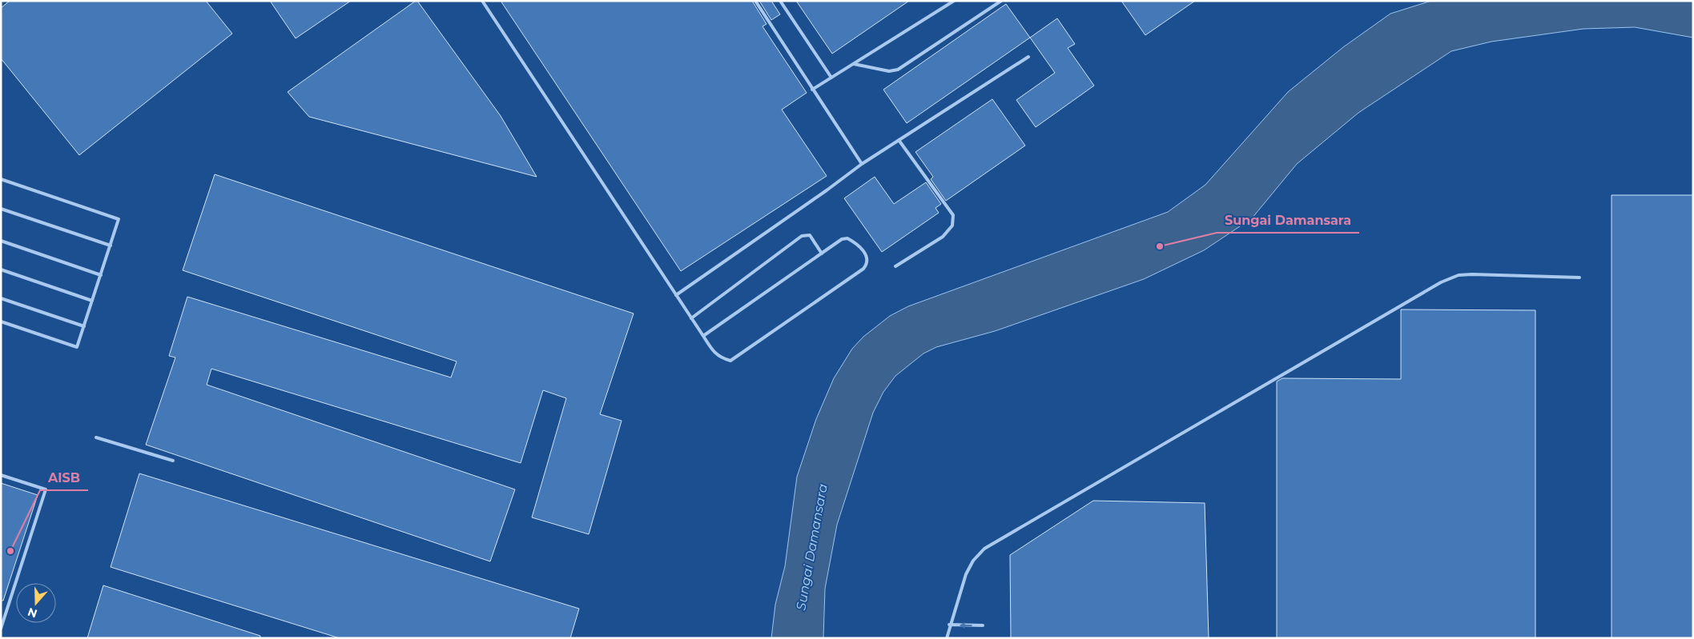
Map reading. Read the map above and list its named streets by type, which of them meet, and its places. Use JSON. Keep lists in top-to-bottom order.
{
  "water": ["Sungai Damansara"],
  "places": ["Sungai Damansara", "AISB"],
  "north": "bottom"
}
